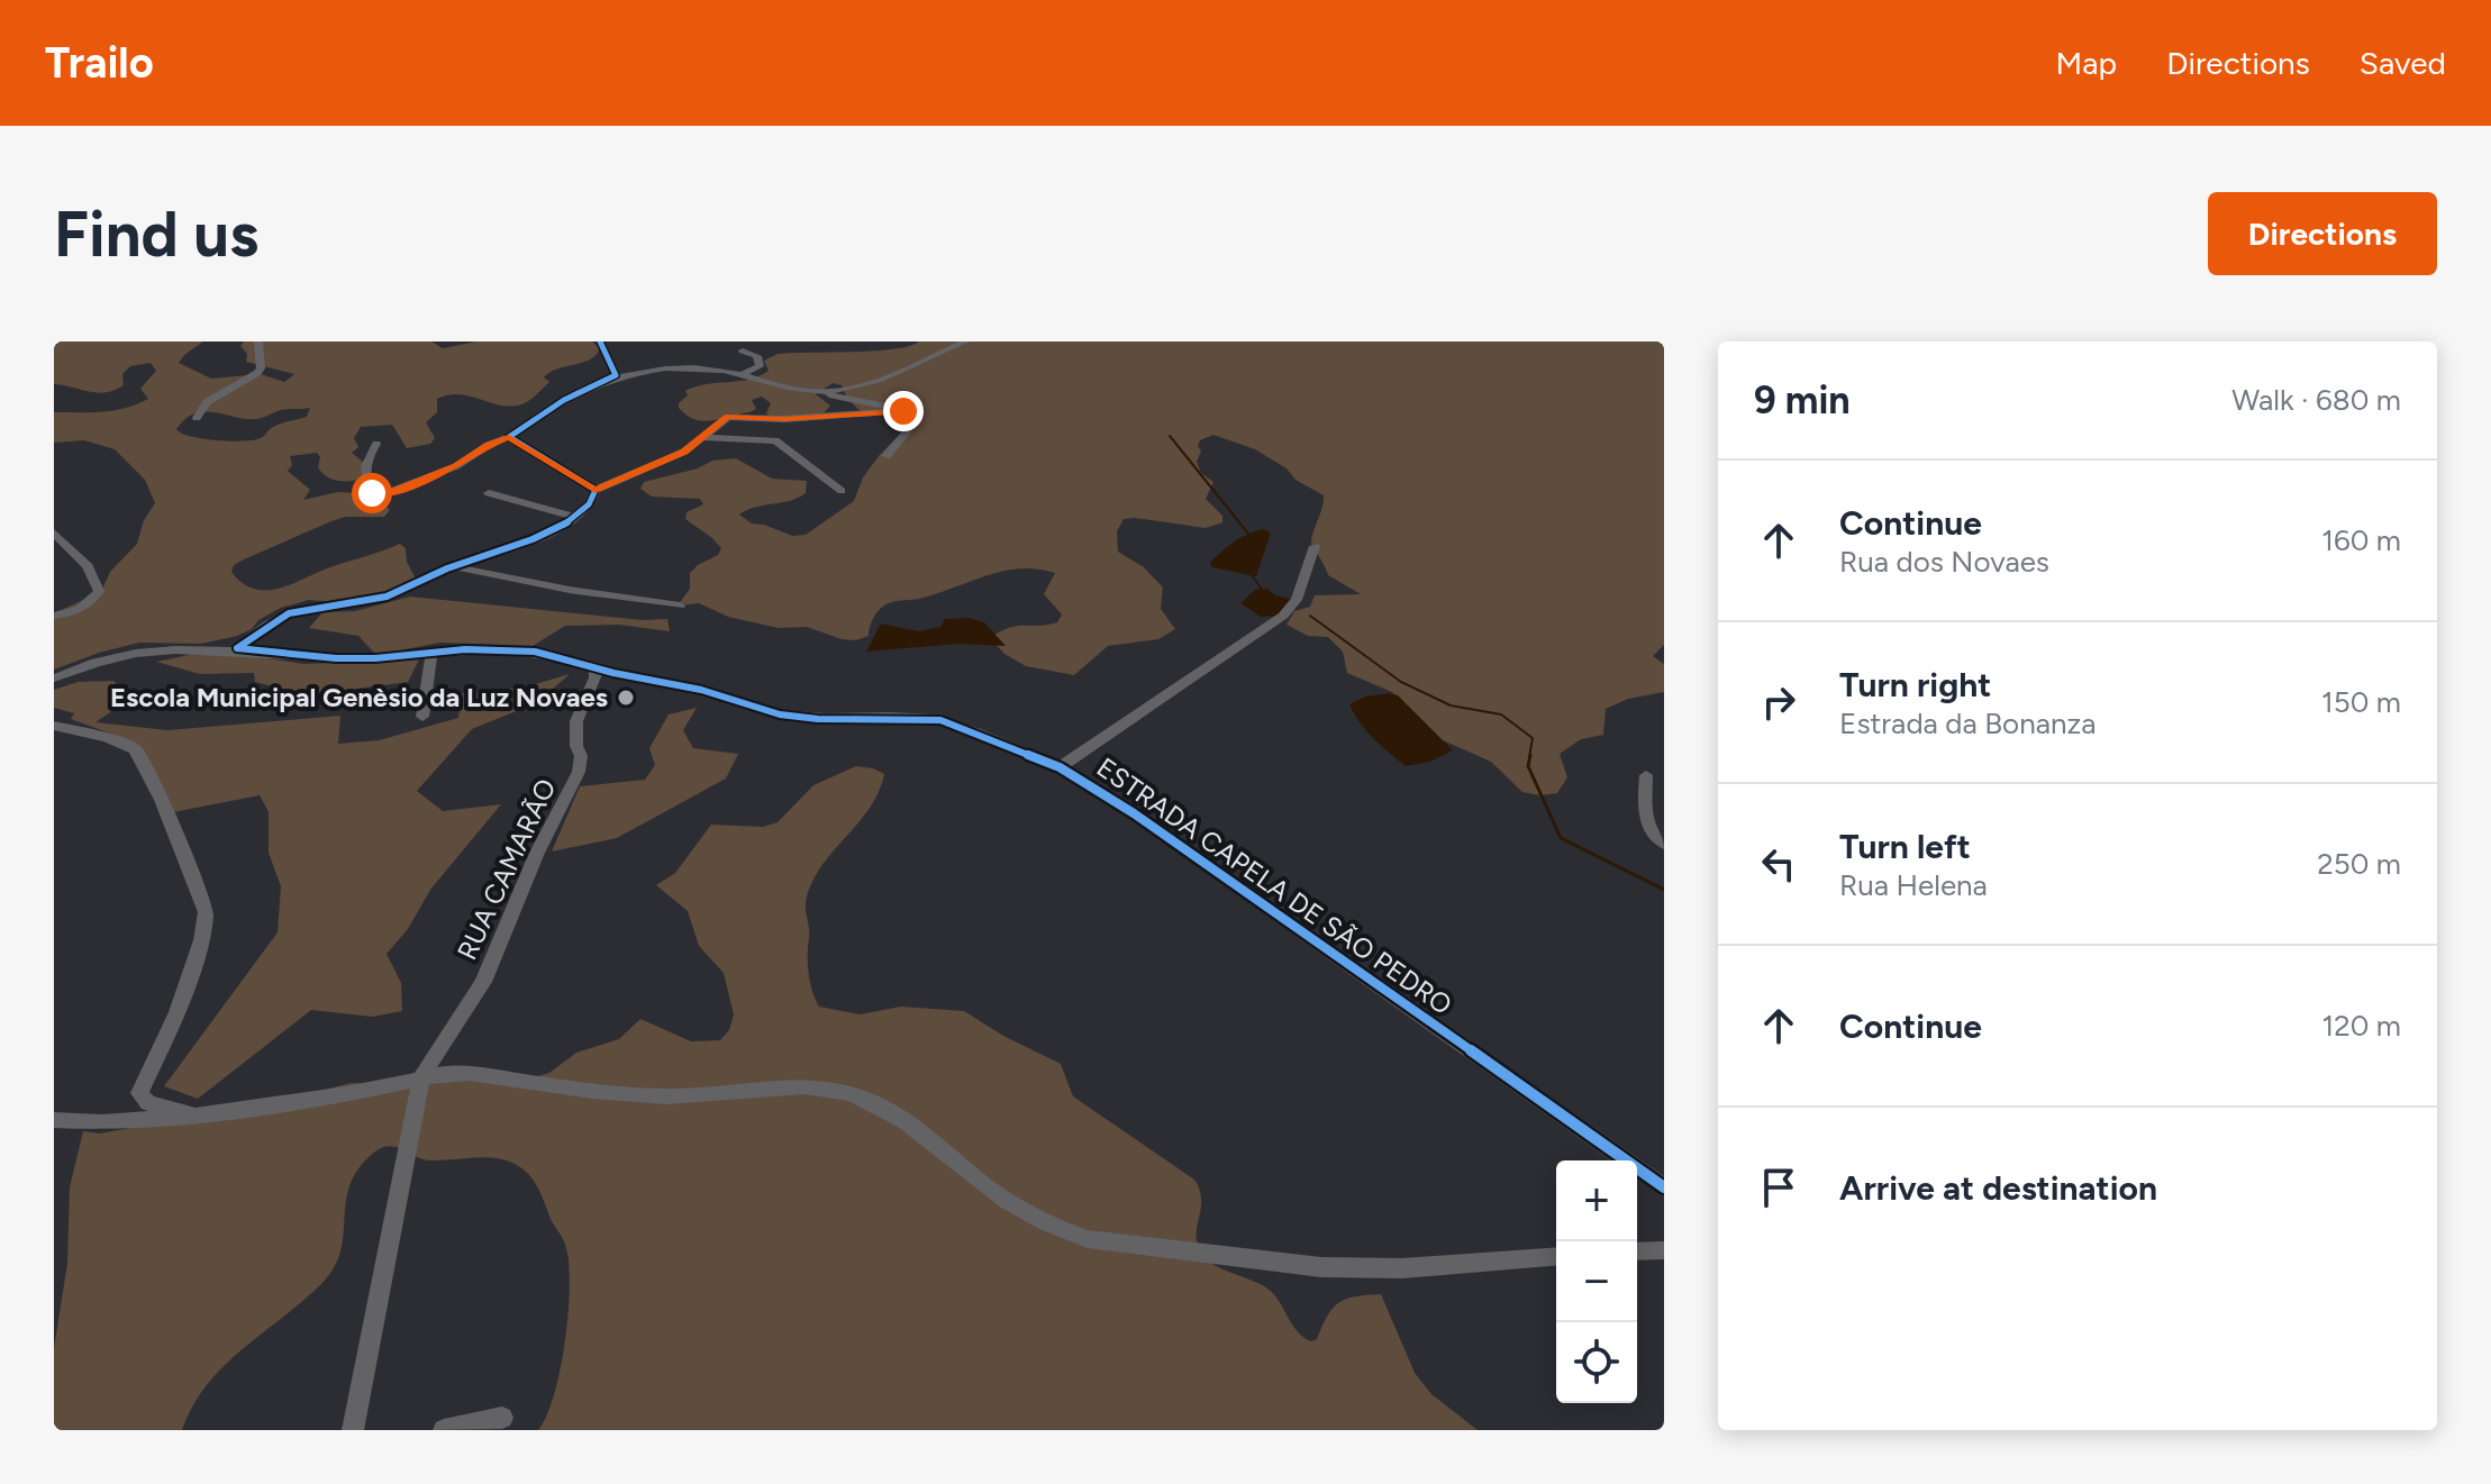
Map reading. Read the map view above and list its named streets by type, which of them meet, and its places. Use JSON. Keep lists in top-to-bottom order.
{
  "streets": {
    "street": ["RUA CAMARÃO", "ESTRADA CAPELA DE SÃO PEDRO"]
  },
  "crossings": [
    ["RUA CAMARÃO", "ESTRADA CAPELA DE SÃO PEDRO"]
  ],
  "places": ["Escola Municipal Genèsio da Luz Novaes"],
  "page": {
    "header": "Trailo",
    "nav": ["Map", "Directions", "Saved"],
    "buttons": "Directions",
    "title": "Find us",
    "heading": ["9 min", "Walk · 680 m"],
    "list": [
      ["Continue", "Rua dos Novaes", "160 m"],
      ["Turn right", "Estrada da Bonanza", "150 m"],
      ["Turn left", "Rua Helena", "250 m"],
      ["Continue", "120 m"],
      "Arrive at destination"
    ],
    "map_buttons": ["+", "−"]
  }
}
